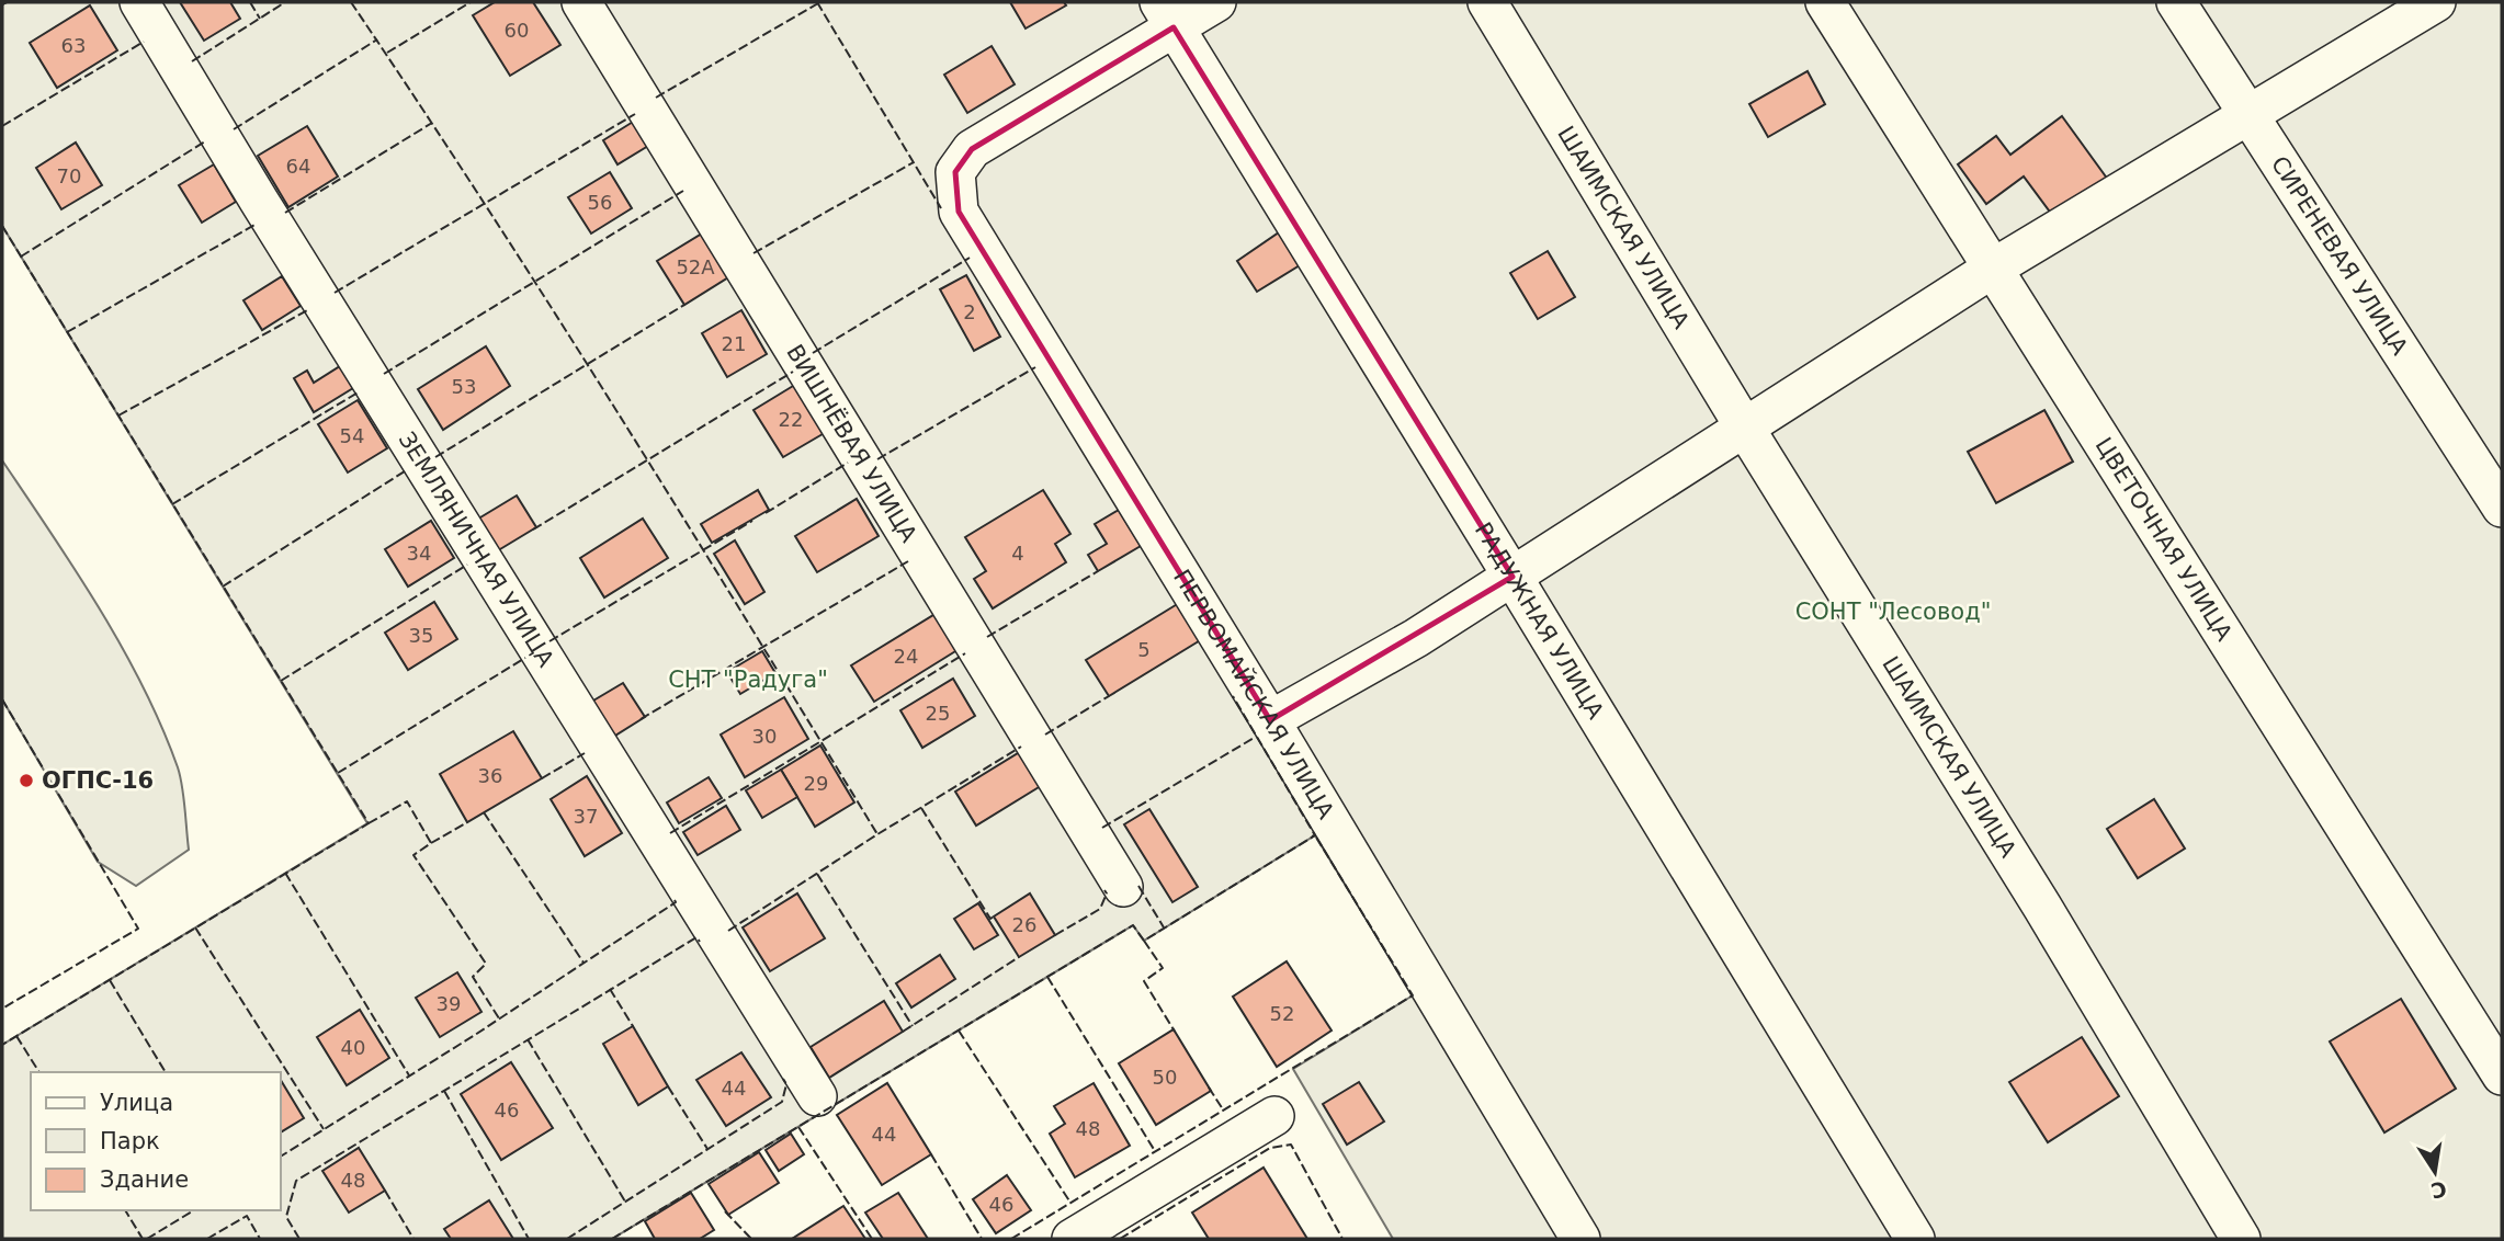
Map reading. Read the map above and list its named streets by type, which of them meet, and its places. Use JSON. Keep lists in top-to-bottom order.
{
  "streets": {
    "street": [
      "ШАИМСКАЯ УЛИЦА",
      "СИРЕНЕВАЯ УЛИЦА",
      "ВИШНЁВАЯ УЛИЦА",
      "ЦВЕТОЧНАЯ УЛИЦА",
      "ЗЕМЛЯНИЧНАЯ УЛИЦА",
      "РАДУЖНАЯ УЛИЦА",
      "ПЕРВОМАЙСКАЯ УЛИЦА"
    ]
  },
  "crossings": [
    ["РАДУЖНАЯ УЛИЦА", "ПЕРВОМАЙСКАЯ УЛИЦА"]
  ],
  "parks": ["СОНТ \"Лесовод\"", "СНТ \"Радуга\""],
  "places": ["ОГПС-16"],
  "house_numbers": [
    "60",
    "63",
    "64",
    "70",
    "56",
    "52А",
    "2",
    "21",
    "53",
    "22",
    "54",
    "34",
    "4",
    "35",
    "5",
    "24",
    "25",
    "30",
    "36",
    "29",
    "37",
    "26",
    "39",
    "52",
    "40",
    "50",
    "44",
    "46",
    "48",
    "44",
    "48",
    "46"
  ],
  "legend": ["Улица", "Парк", "Здание"],
  "north": "bottom"
}
